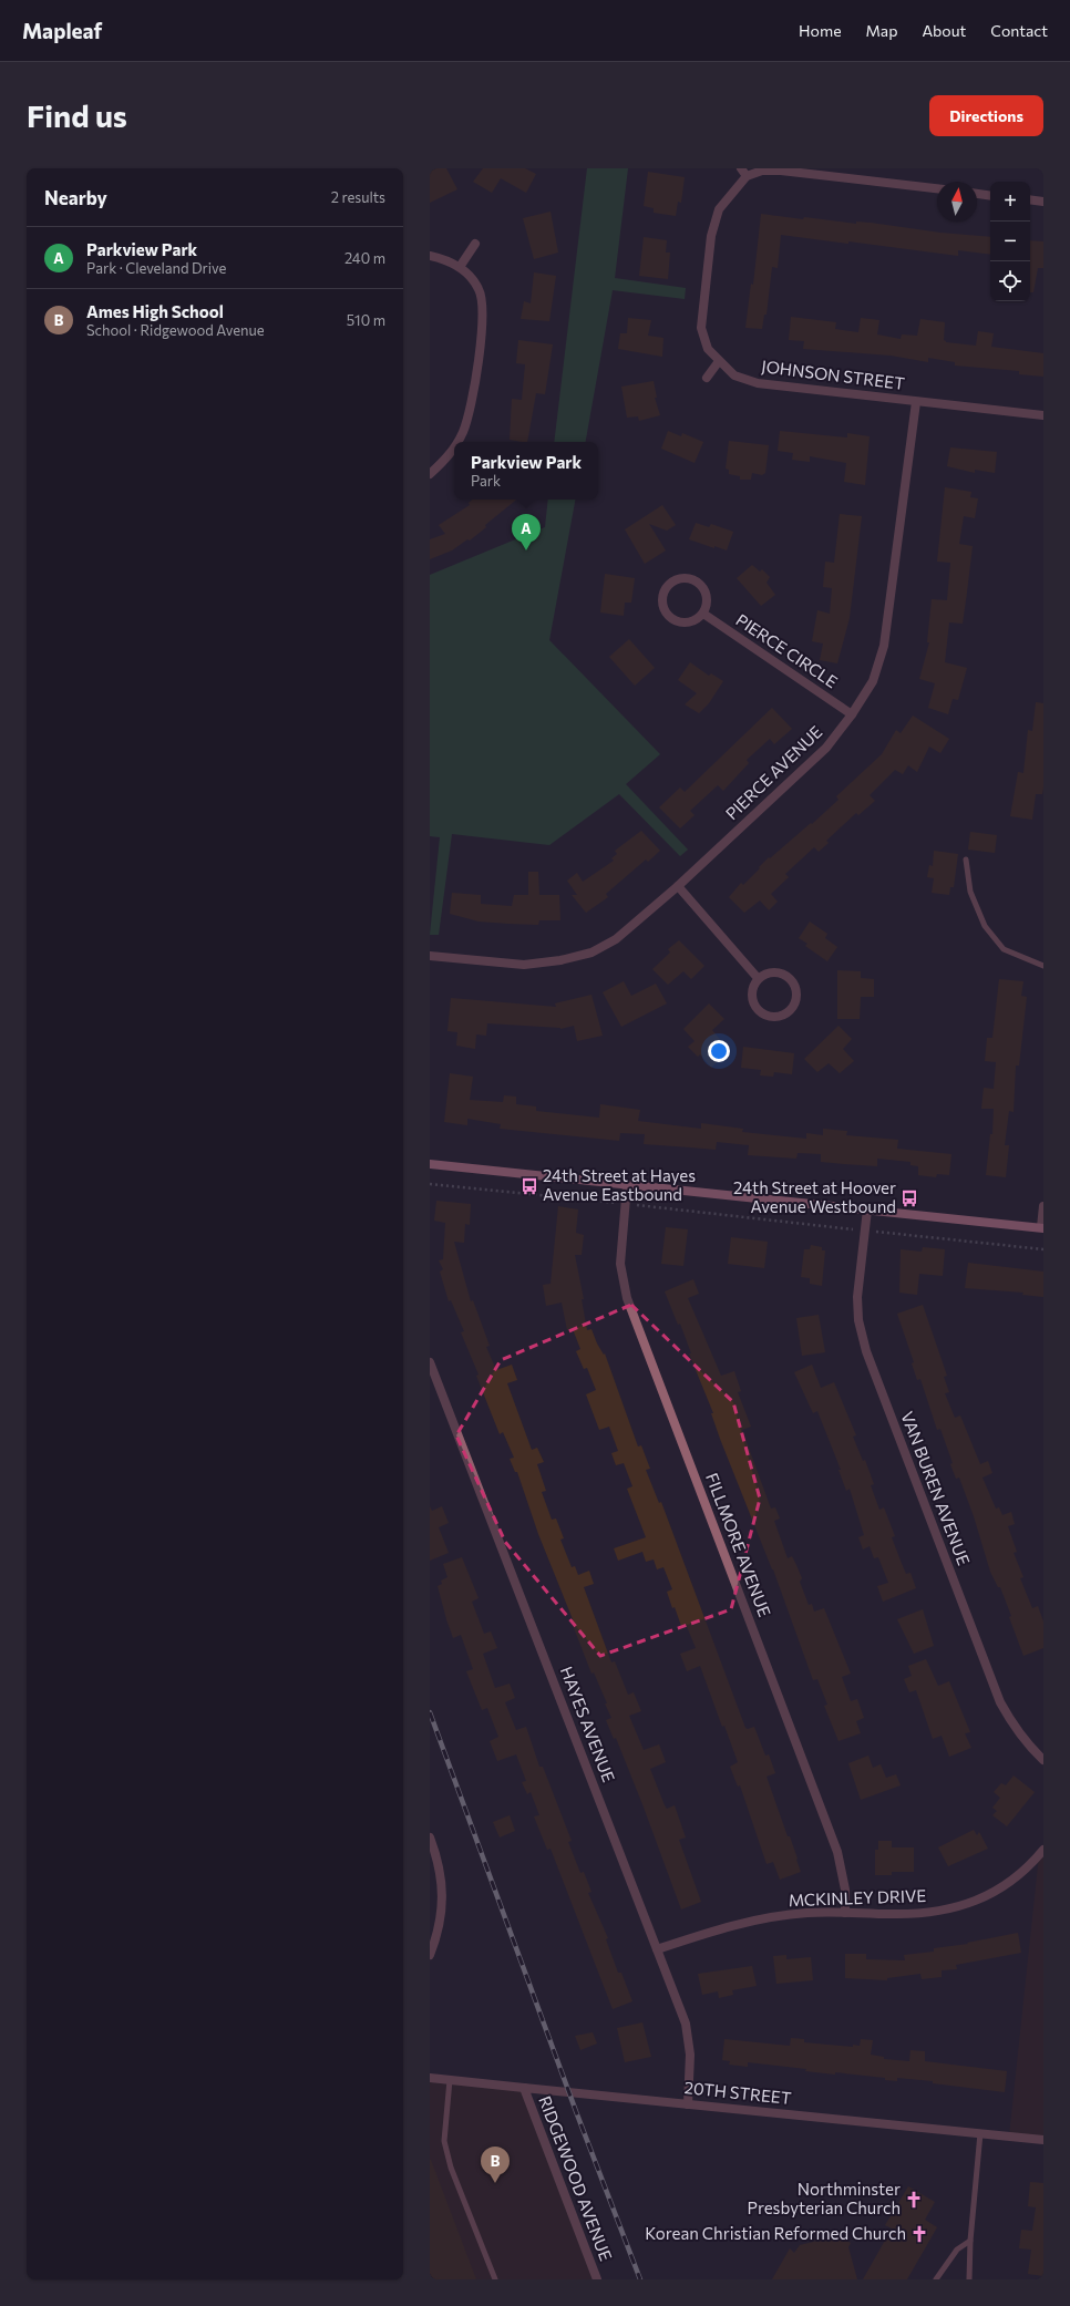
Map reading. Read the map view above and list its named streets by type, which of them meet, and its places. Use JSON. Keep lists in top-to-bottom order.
{
  "streets": {
    "street": [
      "JOHNSON STREET",
      "PIERCE CIRCLE",
      "PIERCE AVENUE",
      "VAN BUREN AVENUE",
      "FILLMORE AVENUE",
      "HAYES AVENUE",
      "MCKINLEY DRIVE",
      "20TH STREET",
      "RIDGEWOOD AVENUE"
    ]
  },
  "crossings": [
    ["JOHNSON STREET", "PIERCE AVENUE"],
    ["PIERCE CIRCLE", "PIERCE AVENUE"],
    ["FILLMORE AVENUE", "MCKINLEY DRIVE"],
    ["HAYES AVENUE", "MCKINLEY DRIVE"],
    ["HAYES AVENUE", "20TH STREET"],
    ["20TH STREET", "RIDGEWOOD AVENUE"]
  ],
  "places": {
    "bus stop": ["24th Street at Hayes Avenue Eastbound", "24th Street at Hoover Avenue Westbound"],
    "church": ["Northminster Presbyterian Church", "Korean Christian Reformed Church"]
  },
  "north": "top",
  "page": {
    "header": "Mapleaf",
    "nav": [
      "Home",
      "Map",
      "About",
      "Contact"
    ],
    "buttons": "Directions",
    "title": "Find us",
    "heading": ["Nearby", "2 results"],
    "map_buttons": ["+", "−"],
    "list": [
      {
        "mark": "A",
        "name": "Parkview Park",
        "note": "Park · Cleveland Drive",
        "value": "240 m"
      },
      {
        "mark": "B",
        "name": "Ames High School",
        "note": "School · Ridgewood Avenue",
        "value": "510 m"
      }
    ],
    "popup": ["Parkview Park", "Park"],
    "pins": ["A", "B"]
  }
}
